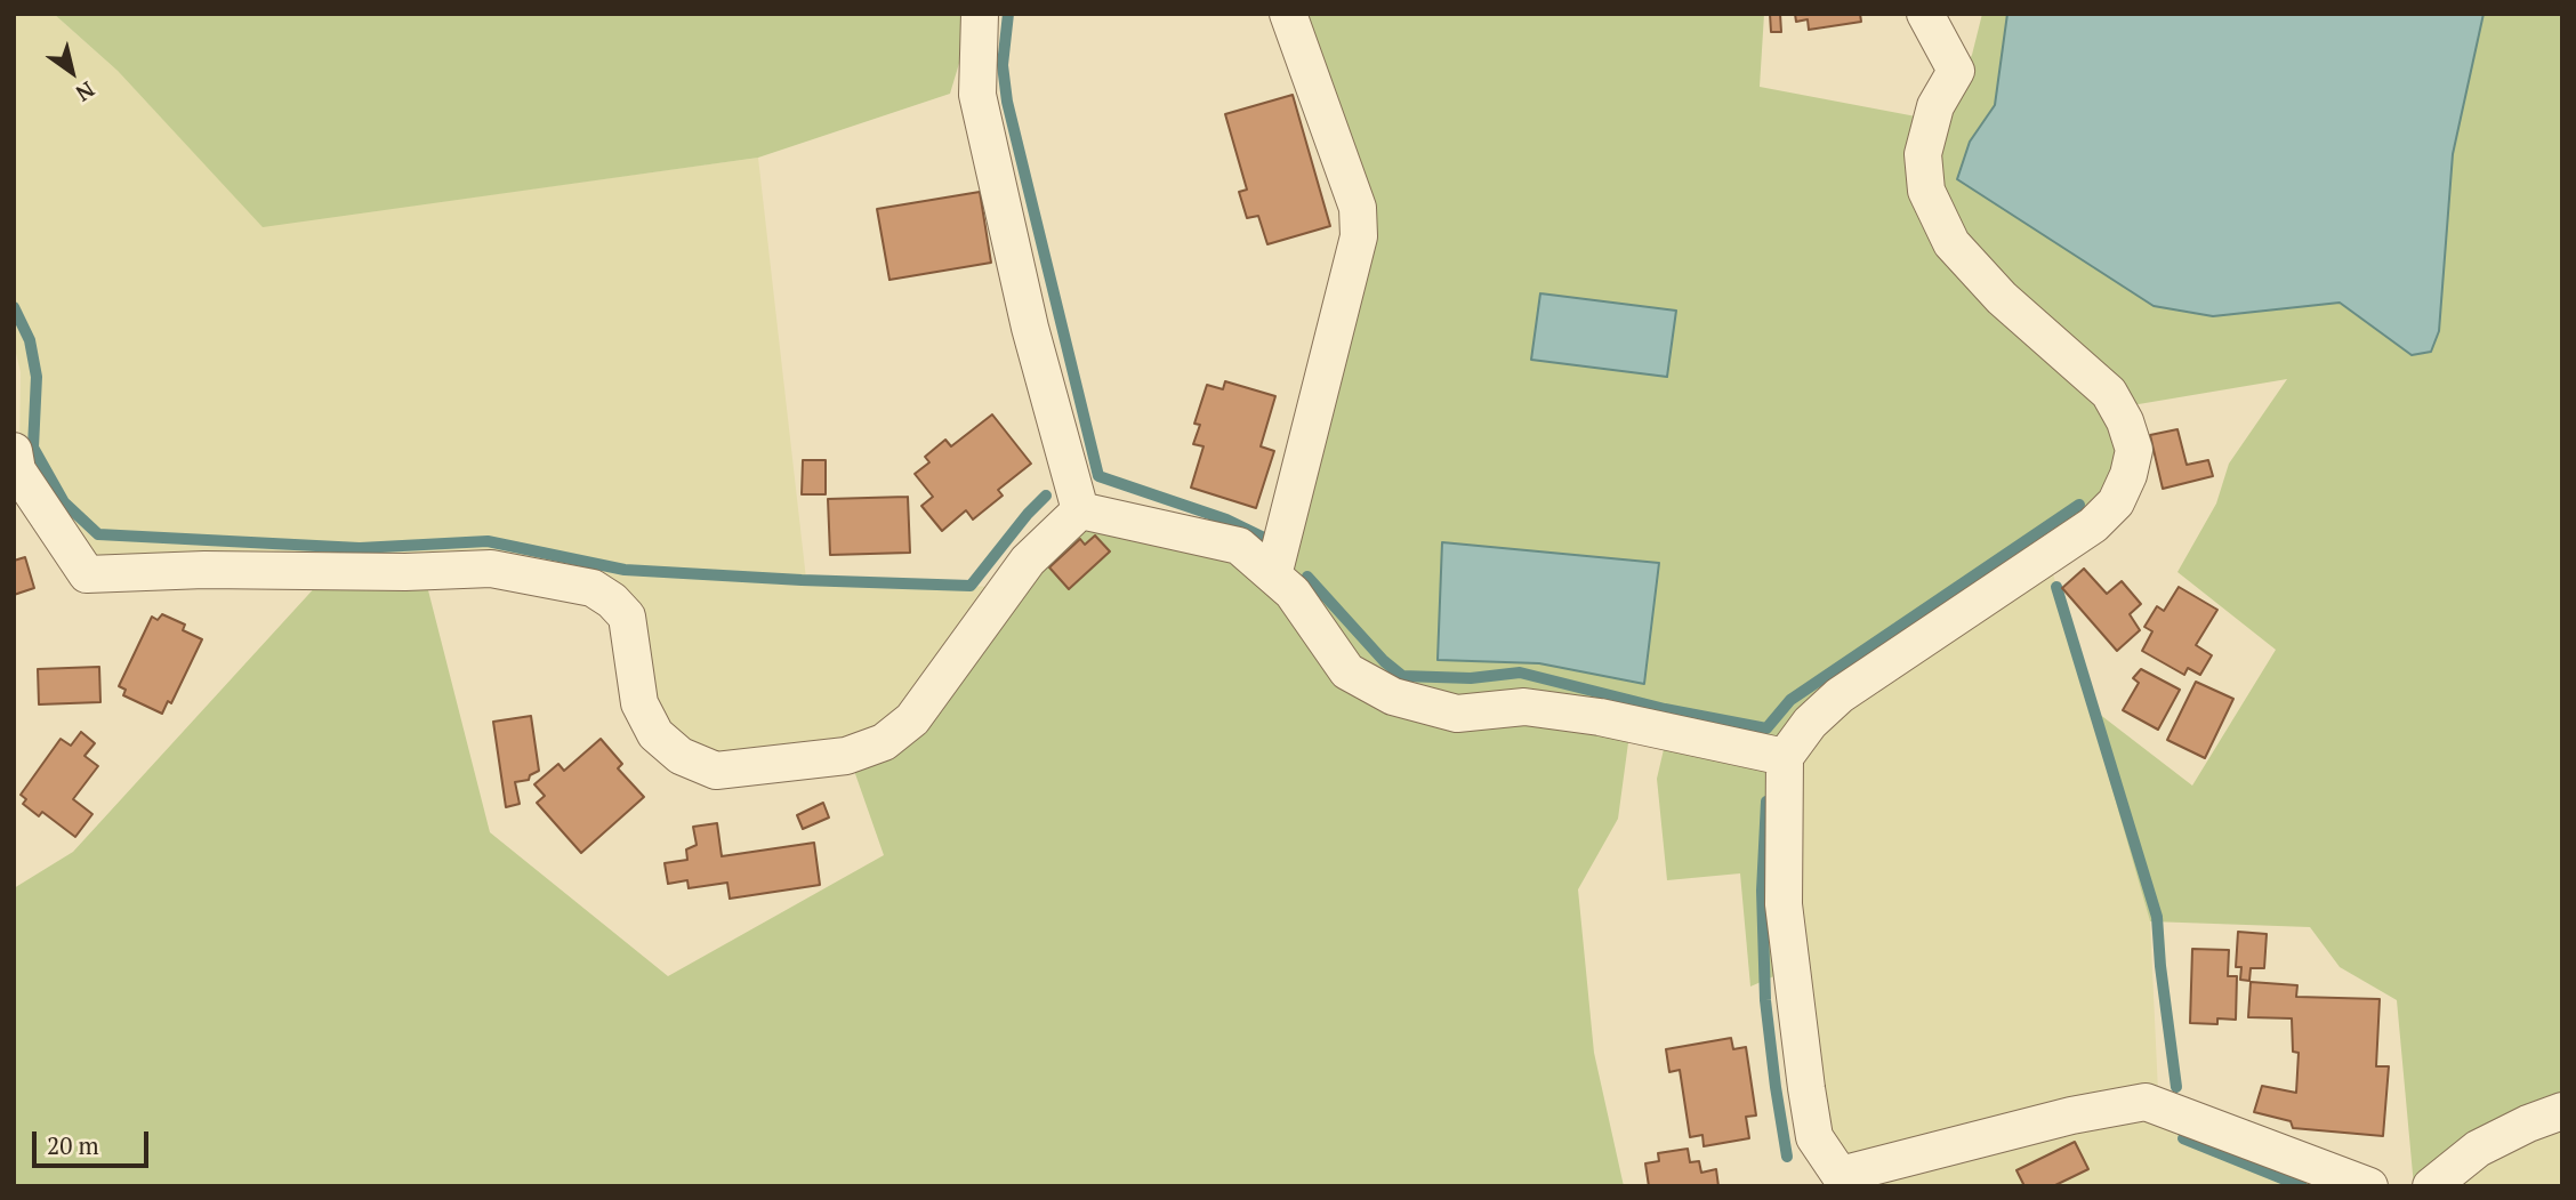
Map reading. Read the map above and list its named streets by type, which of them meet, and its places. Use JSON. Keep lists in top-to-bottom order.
{
  "scale_bar": "20 m",
  "north": "bottom right"
}
